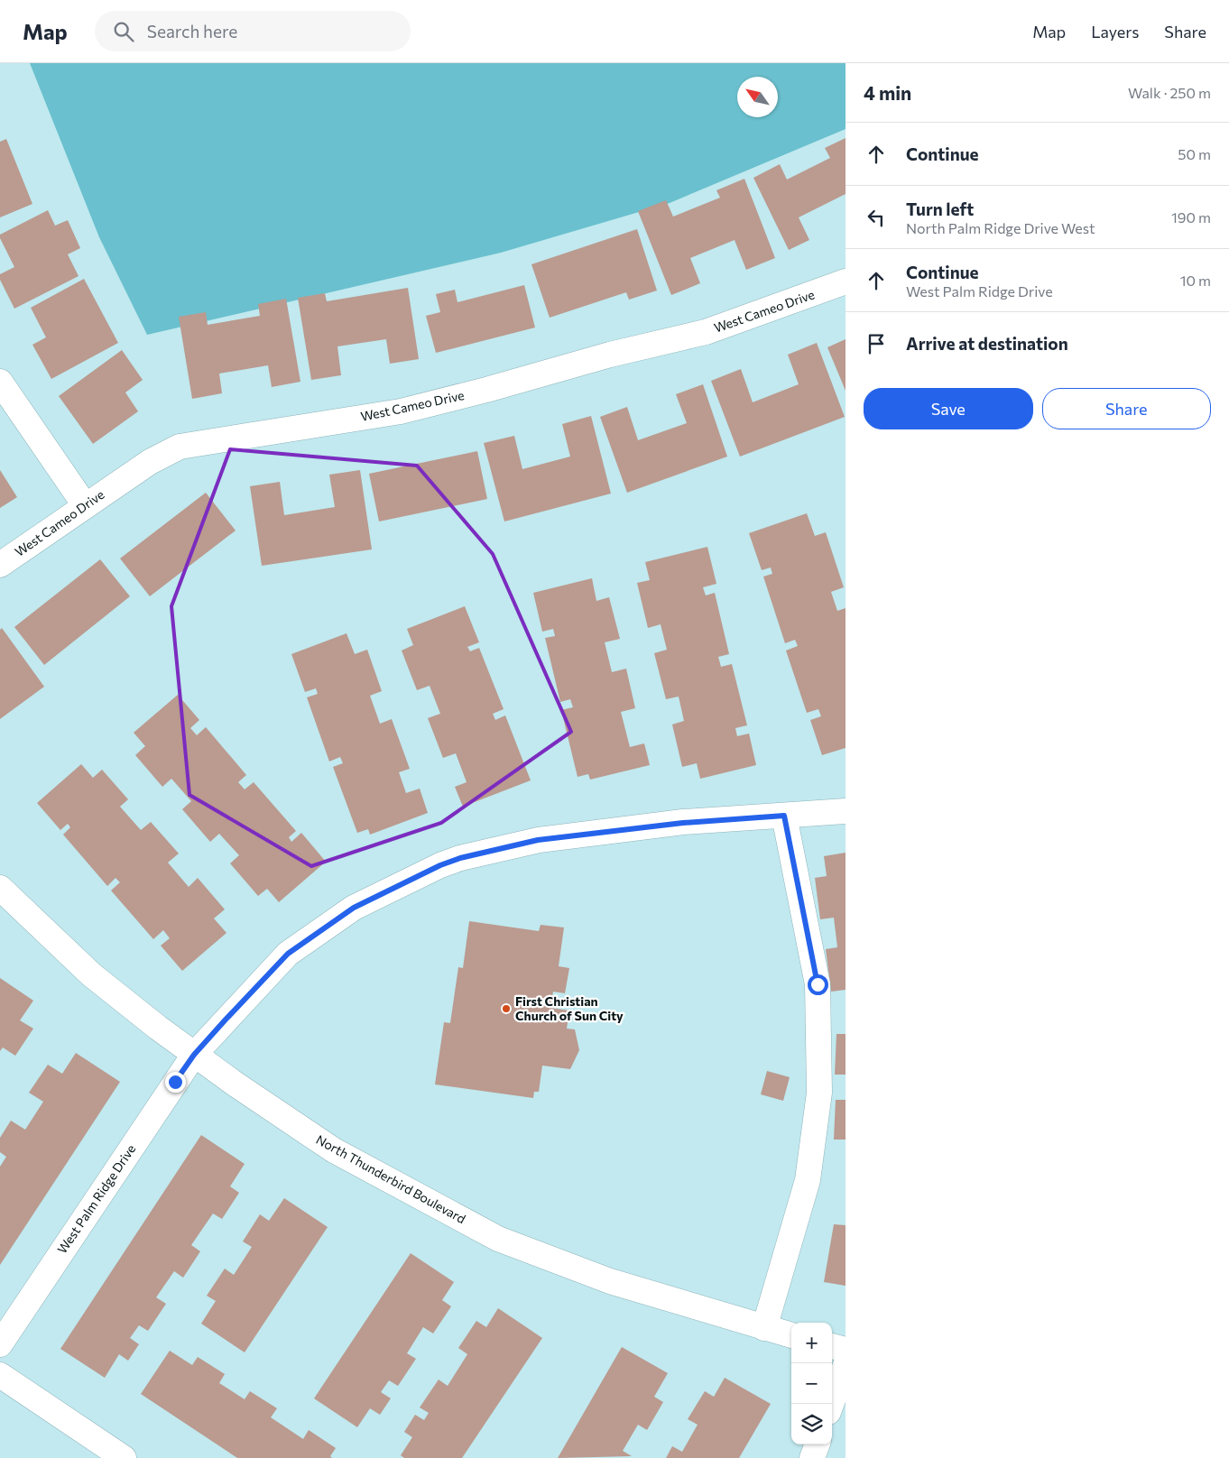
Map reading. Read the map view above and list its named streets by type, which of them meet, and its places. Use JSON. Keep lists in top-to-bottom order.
{
  "streets": {
    "street": ["West Cameo Drive", "North Thunderbird Boulevard", "West Palm Ridge Drive"]
  },
  "crossings": [
    ["North Thunderbird Boulevard", "West Palm Ridge Drive"]
  ],
  "places": ["First Christian Church of Sun City"],
  "north": "top left",
  "page": {
    "header": "Map",
    "search": "Search here",
    "nav": ["Map", "Layers", "Share"],
    "heading": ["4 min", "Walk · 250 m"],
    "list": [
      ["Continue", "50 m"],
      ["Turn left", "North Palm Ridge Drive West", "190 m"],
      ["Continue", "West Palm Ridge Drive", "10 m"],
      "Arrive at destination"
    ],
    "buttons": ["Save", "Share"],
    "map_buttons": ["+", "−"]
  }
}
